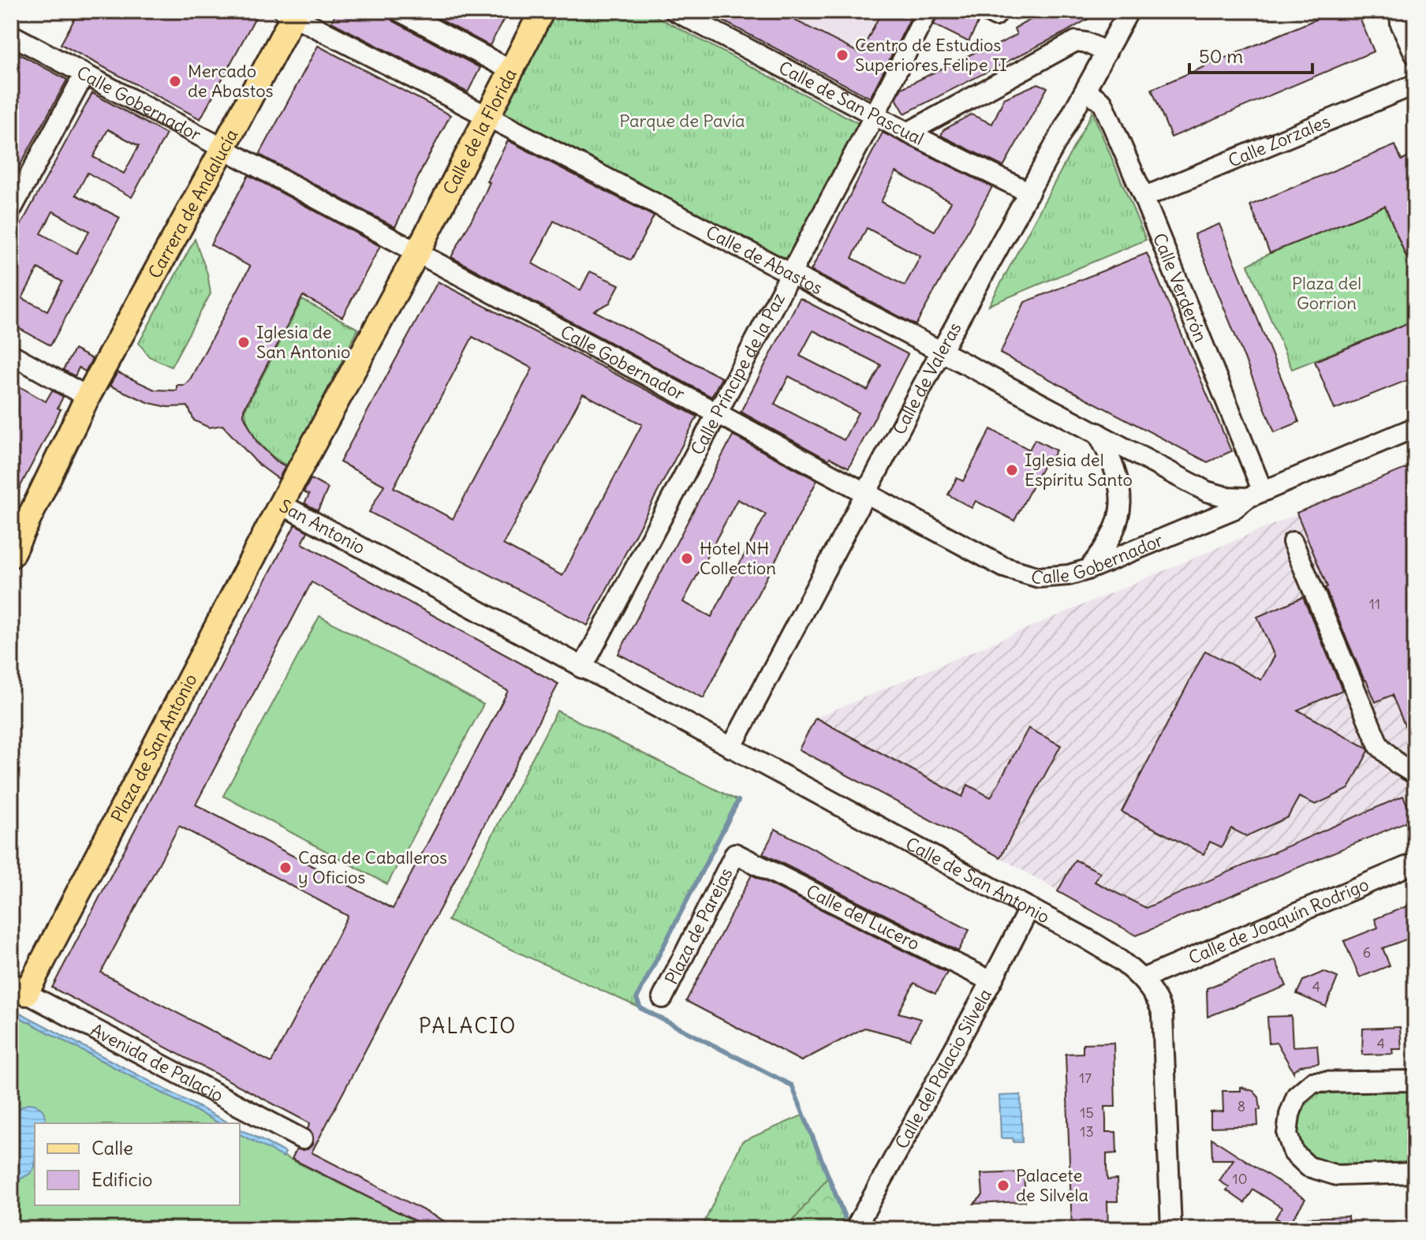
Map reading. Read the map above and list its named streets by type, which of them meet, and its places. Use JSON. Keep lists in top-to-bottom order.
{
  "streets": {
    "main road": [
      "Calle de la Florida",
      "Carrera de Andalucía",
      "San Antonio",
      "Plaza de San Antonio"
    ],
    "street": [
      "Calle de San Pascual",
      "Calle Gobernador",
      "Calle Zorzales",
      "Calle de Abastos",
      "Calle Verderón",
      "Calle Príncipe de la Paz",
      "Calle de Valeras",
      "Calle de San Antonio",
      "Calle del Lucero",
      "Calle de Joaquín Rodrigo",
      "Plaza de Parejas",
      "Avenida de Palacio",
      "Calle del Palacio Silvela"
    ]
  },
  "crossings": [
    ["Calle de San Pascual", "Calle Príncipe de la Paz"],
    ["Calle de San Pascual", "Calle de Valeras"],
    ["Calle Gobernador", "Calle de la Florida"],
    ["Calle Gobernador", "Carrera de Andalucía"],
    ["Calle Gobernador", "Calle de Abastos"],
    ["Calle Gobernador", "Calle Verderón"],
    ["Calle Gobernador", "Calle Príncipe de la Paz"],
    ["Calle Gobernador", "Calle de Valeras"],
    ["Calle Gobernador", "San Antonio"],
    ["Calle de la Florida", "Calle de Abastos"],
    ["Calle de la Florida", "San Antonio"],
    ["Calle Zorzales", "Calle Verderón"],
    ["Carrera de Andalucía", "Calle de Abastos"],
    ["Calle de Abastos", "Calle Verderón"],
    ["Calle de Abastos", "Calle Príncipe de la Paz"],
    ["Calle de Abastos", "Calle de Valeras"],
    ["Calle Verderón", "Calle de Valeras"],
    ["Calle Príncipe de la Paz", "San Antonio"],
    ["Calle Príncipe de la Paz", "Calle de San Antonio"],
    ["Calle de Valeras", "Calle de San Antonio"],
    ["San Antonio", "Plaza de San Antonio"],
    ["San Antonio", "Calle de San Antonio"],
    ["Plaza de San Antonio", "Avenida de Palacio"],
    ["Calle de San Antonio", "Calle de Joaquín Rodrigo"],
    ["Calle de San Antonio", "Calle del Palacio Silvela"],
    ["Calle del Lucero", "Plaza de Parejas"],
    ["Calle del Lucero", "Calle del Palacio Silvela"]
  ],
  "districts": ["PALACIO"],
  "parks": ["Parque de Pavía", "Plaza del Gorrion"],
  "places": [
    "Centro de Estudios Superiores Felipe II",
    "Mercado de Abastos",
    "Iglesia de San Antonio",
    "Iglesia del Espíritu Santo",
    "Hotel NH Collection",
    "Casa de Caballeros y Oficios",
    "Palacete de Silvela"
  ],
  "house_numbers": [
    "11",
    "6",
    "4",
    "4",
    "17",
    "8",
    "15",
    "13",
    "10"
  ],
  "legend": ["Calle", "Edificio"],
  "scale_bar": "50 m"
}
